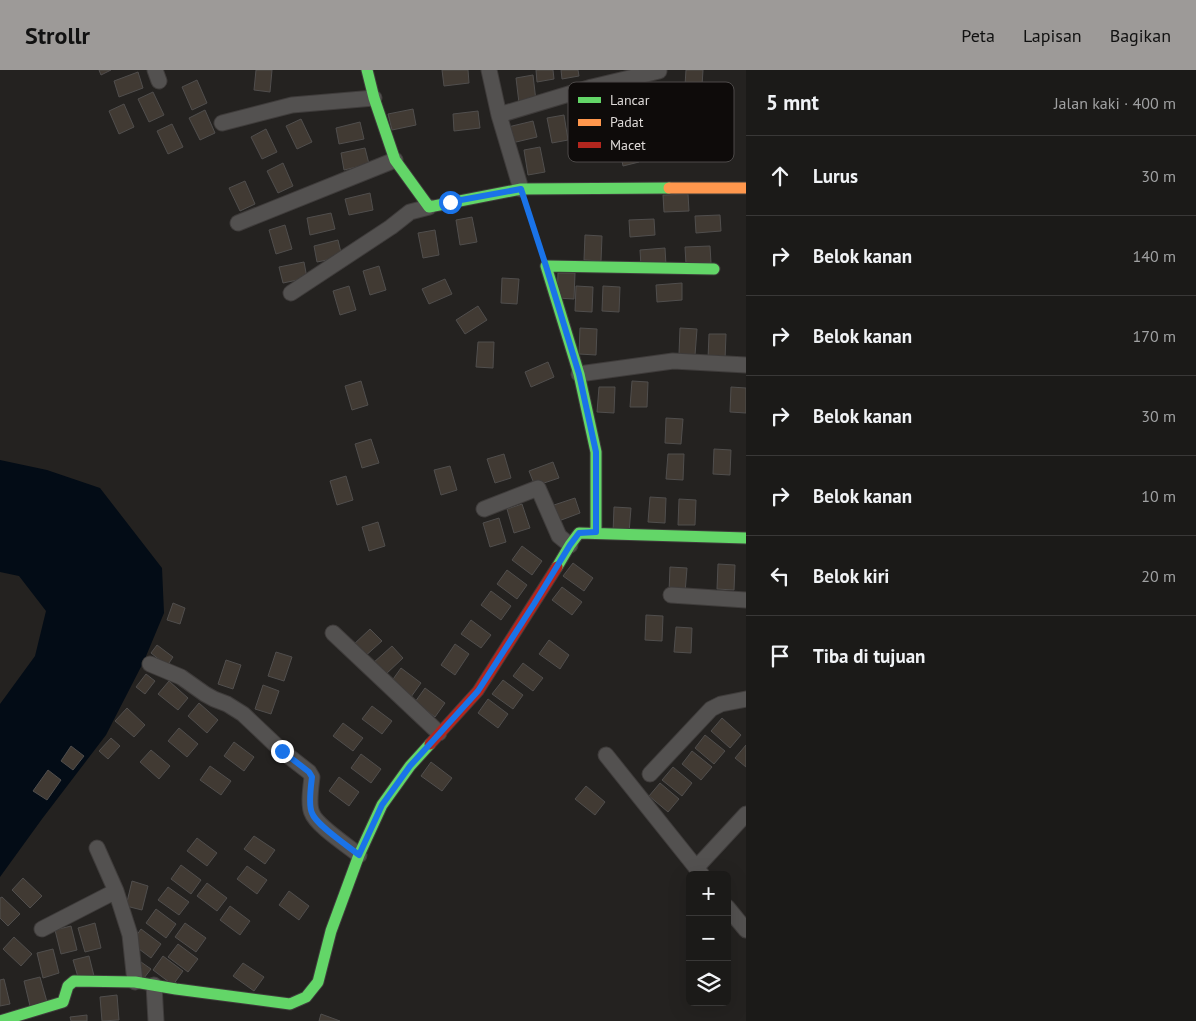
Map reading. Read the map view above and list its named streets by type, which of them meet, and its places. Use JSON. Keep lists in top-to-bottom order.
{
  "legend": ["Lancar", "Padat", "Macet"],
  "page": {
    "header": "Strollr",
    "nav": ["Peta", "Lapisan", "Bagikan"],
    "heading": ["5 mnt", "Jalan kaki · 400 m"],
    "list": [
      ["Lurus", "30 m"],
      ["Belok kanan", "140 m"],
      ["Belok kanan", "170 m"],
      ["Belok kanan", "30 m"],
      ["Belok kanan", "10 m"],
      ["Belok kiri", "20 m"],
      "Tiba di tujuan"
    ],
    "map_buttons": ["+", "−"]
  }
}
